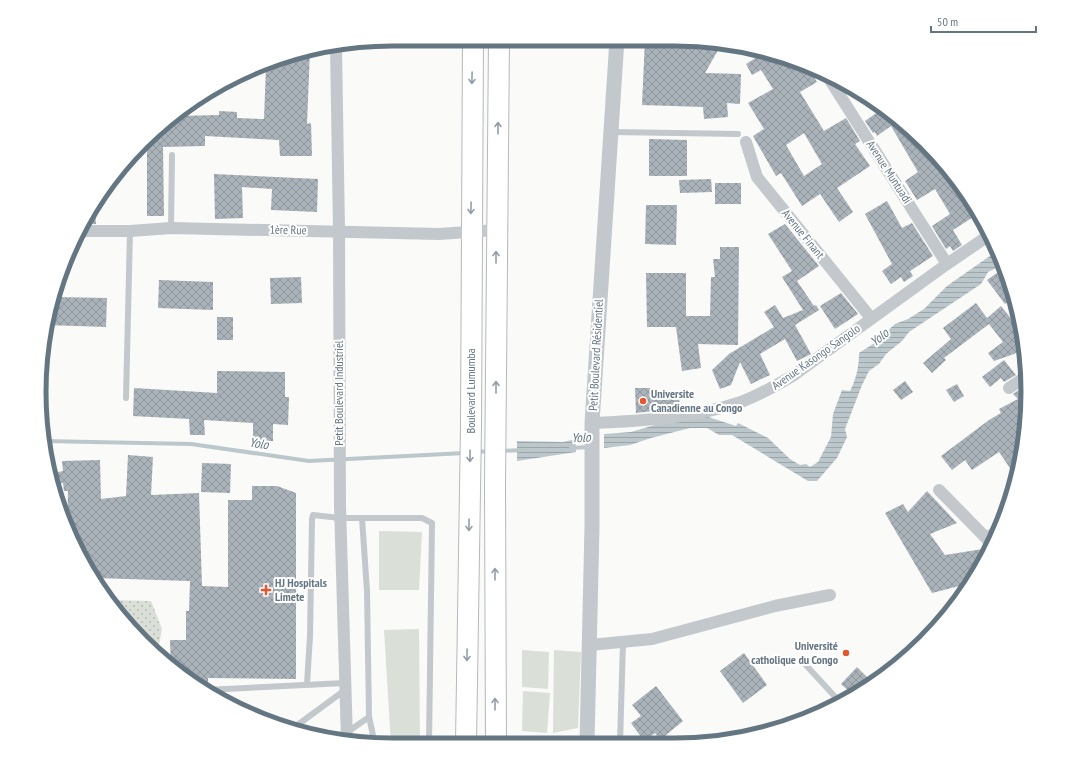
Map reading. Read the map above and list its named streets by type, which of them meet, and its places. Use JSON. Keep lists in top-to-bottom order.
{
  "streets": {
    "highway": ["Boulevard Lumumba"],
    "street": [
      "Avenue Muntuadi",
      "1ère Rue",
      "Avenue Finant",
      "Petit Boulevard Résidentiel",
      "Avenue Kasongo Sangolo",
      "Petit Boulevard Industriel"
    ]
  },
  "crossings": [
    ["Avenue Muntuadi", "Avenue Kasongo Sangolo"],
    ["1ère Rue", "Boulevard Lumumba"],
    ["1ère Rue", "Petit Boulevard Industriel"],
    ["Avenue Finant", "Avenue Kasongo Sangolo"],
    ["Petit Boulevard Résidentiel", "Avenue Kasongo Sangolo"]
  ],
  "water": ["Yolo"],
  "places": {
    "other": ["Universite Canadienne au Congo", "Université catholique du Congo"],
    "health": ["HJ Hospitals Limete"]
  },
  "scale_bar": "50 m"
}
